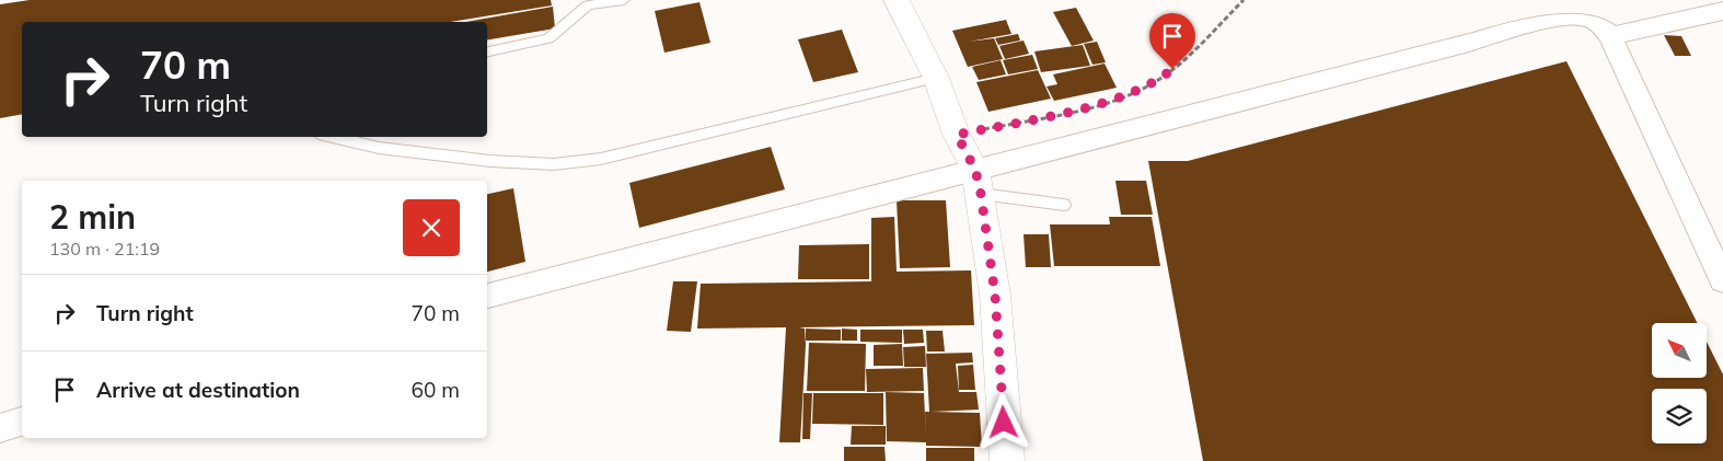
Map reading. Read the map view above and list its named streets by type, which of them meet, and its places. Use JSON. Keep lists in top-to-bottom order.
{
  "north": "top left",
  "page": {
    "turn": ["70 m", "Turn right"],
    "heading": ["2 min", "130 m · 21:19"],
    "list": [
      {
        "name": "Turn right",
        "value": "70 m"
      },
      {
        "name": "Arrive at destination",
        "value": "60 m"
      }
    ]
  }
}
